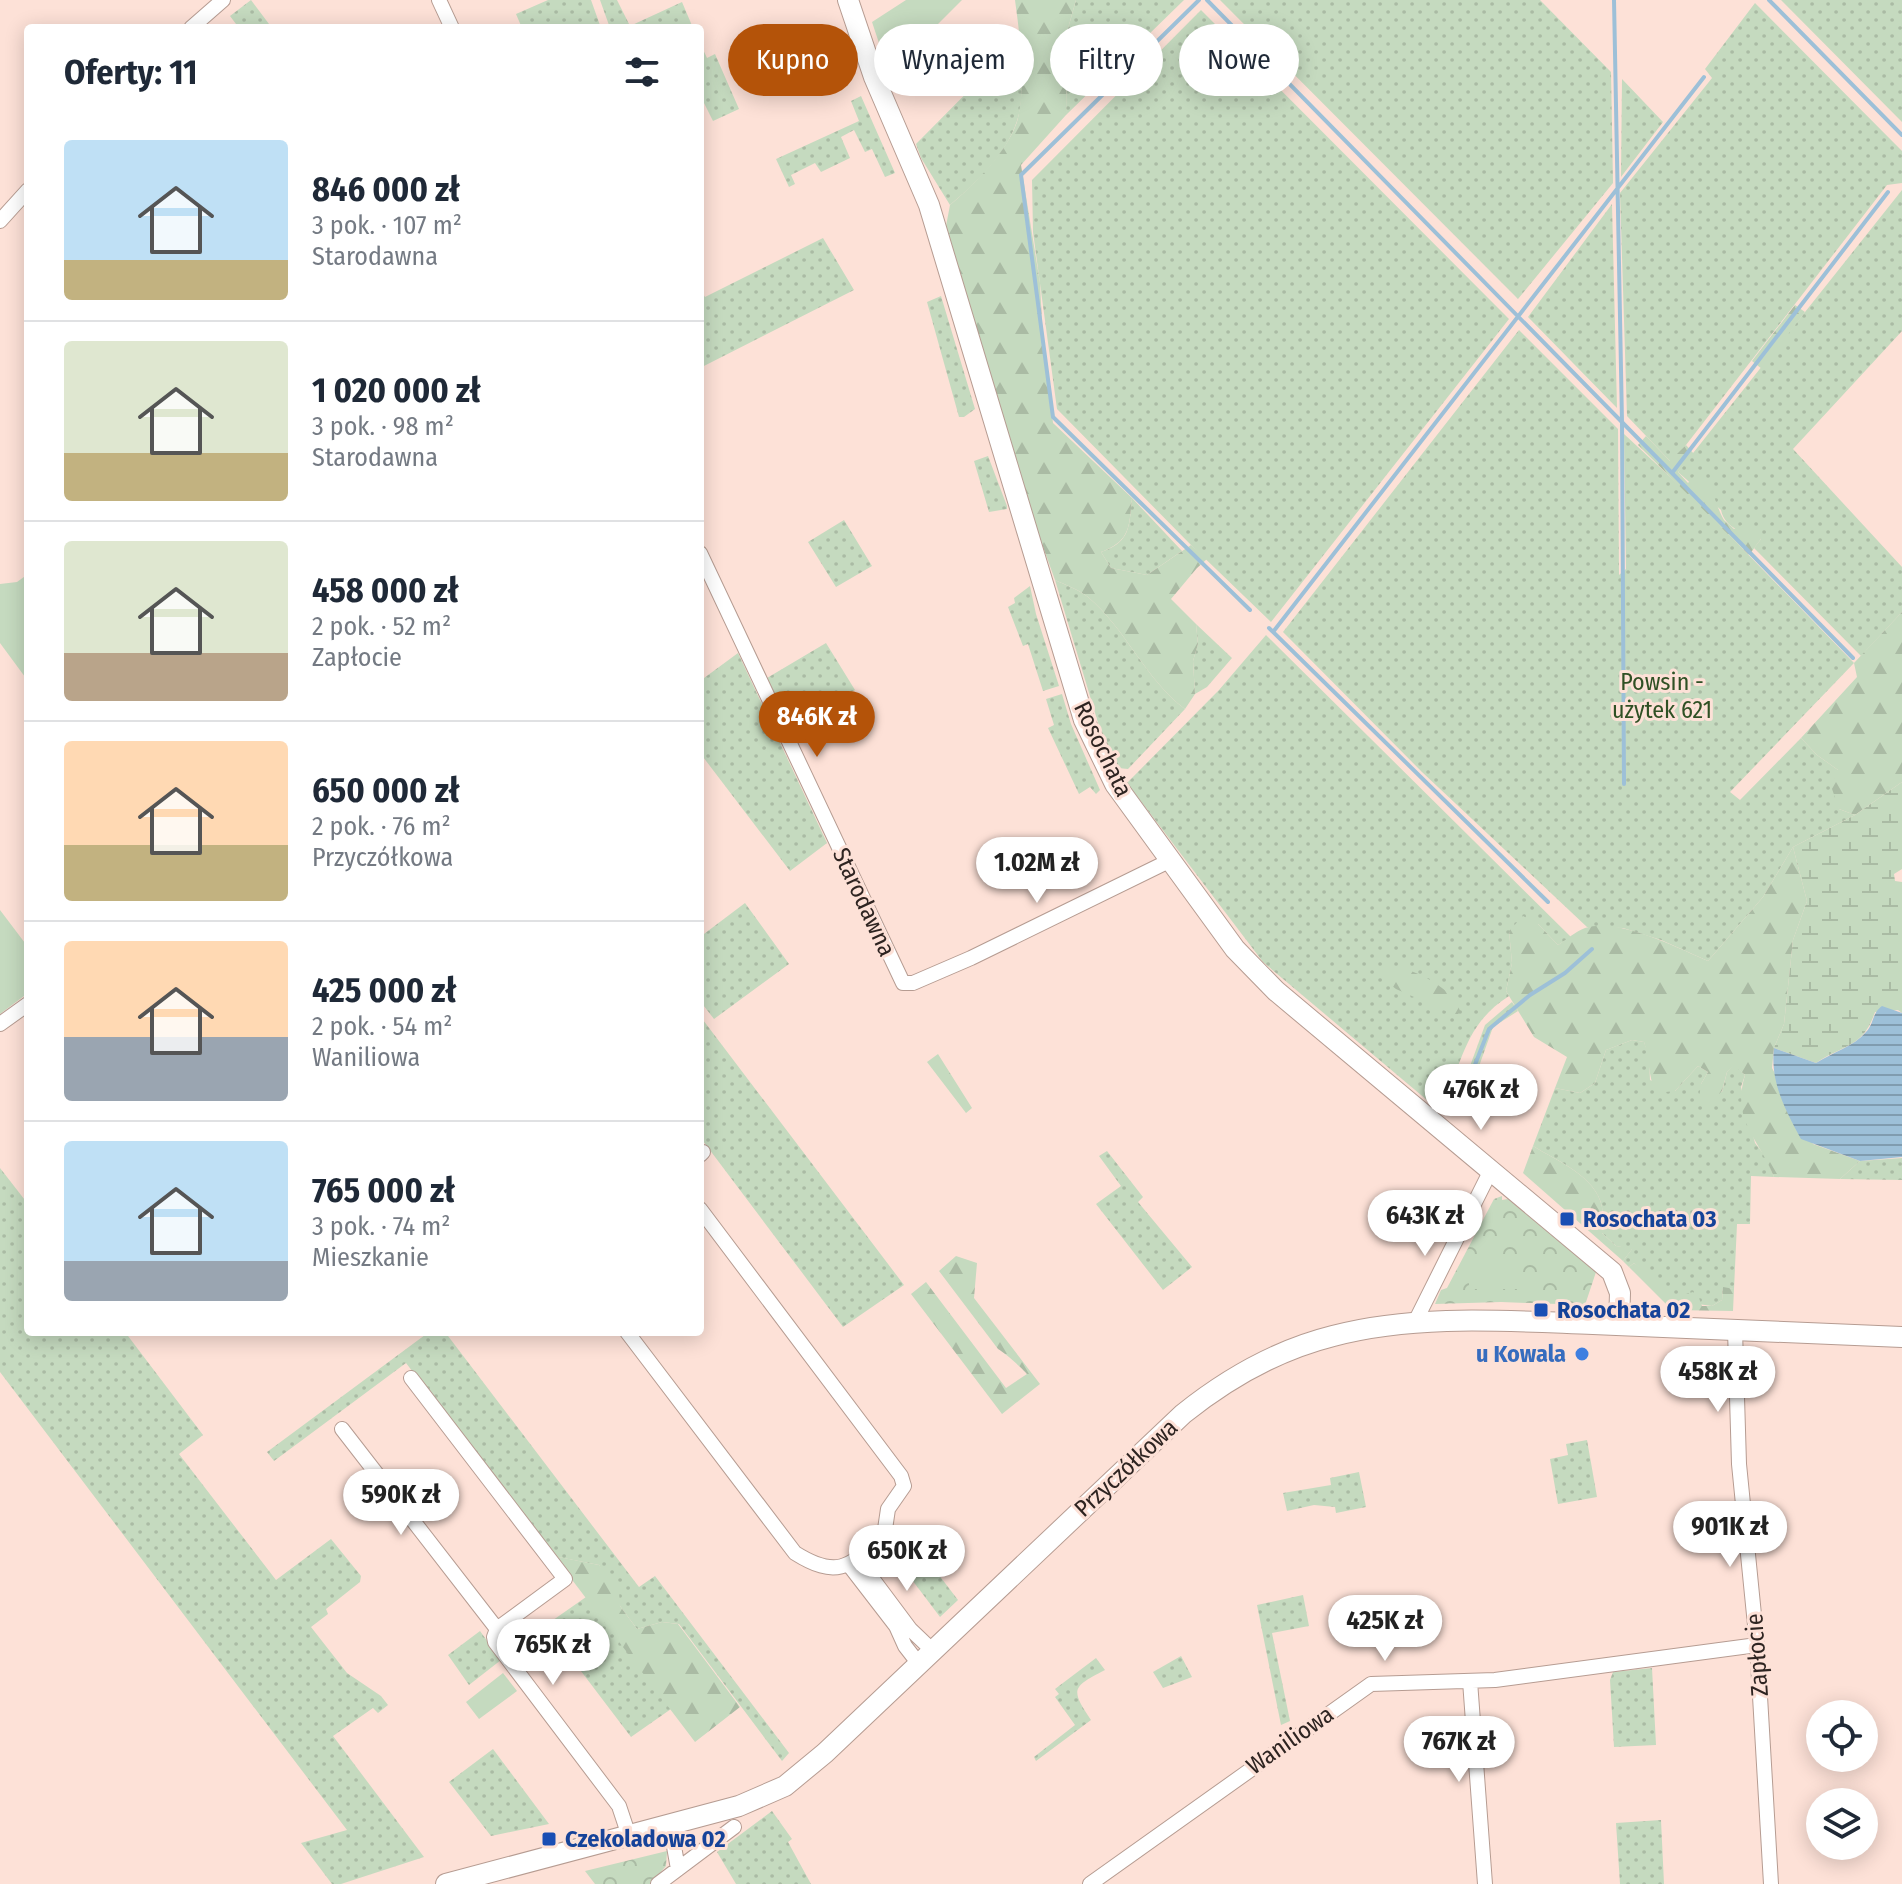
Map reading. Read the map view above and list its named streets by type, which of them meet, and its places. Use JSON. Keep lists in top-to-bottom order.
{
  "streets": {
    "street": [
      "Rosochata",
      "Starodawna",
      "Przyczółkowa",
      "Zapłocie",
      "Waniliowa"
    ]
  },
  "crossings": [
    ["Rosochata", "Starodawna"],
    ["Rosochata", "Przyczółkowa"],
    ["Przyczółkowa", "Zapłocie"],
    ["Zapłocie", "Waniliowa"]
  ],
  "parks": ["Powsin - użytek 621"],
  "places": {
    "transit": ["Rosochata 03", "Rosochata 02", "Czekoladowa 02"],
    "other": ["u Kowala"]
  },
  "page": {
    "chip": [
      "Kupno",
      "Wynajem",
      "Filtry",
      "Nowe"
    ],
    "heading": "Oferty: 11",
    "list": [
      {
        "name": "846 000 zł",
        "note": "3 pok. · 107 m² · Starodawna"
      },
      {
        "name": "1 020 000 zł",
        "note": "3 pok. · 98 m² · Starodawna"
      },
      {
        "name": "458 000 zł",
        "note": "2 pok. · 52 m² · Zapłocie"
      },
      {
        "name": "650 000 zł",
        "note": "2 pok. · 76 m² · Przyczółkowa"
      },
      {
        "name": "425 000 zł",
        "note": "2 pok. · 54 m² · Waniliowa"
      },
      {
        "name": "765 000 zł",
        "note": "3 pok. · 74 m² · Mieszkanie"
      }
    ],
    "price": [
      "846K zł",
      "1.02M zł",
      "476K zł",
      "643K zł",
      "458K zł",
      "590K zł",
      "901K zł",
      "650K zł",
      "425K zł",
      "765K zł",
      "767K zł"
    ]
  }
}
